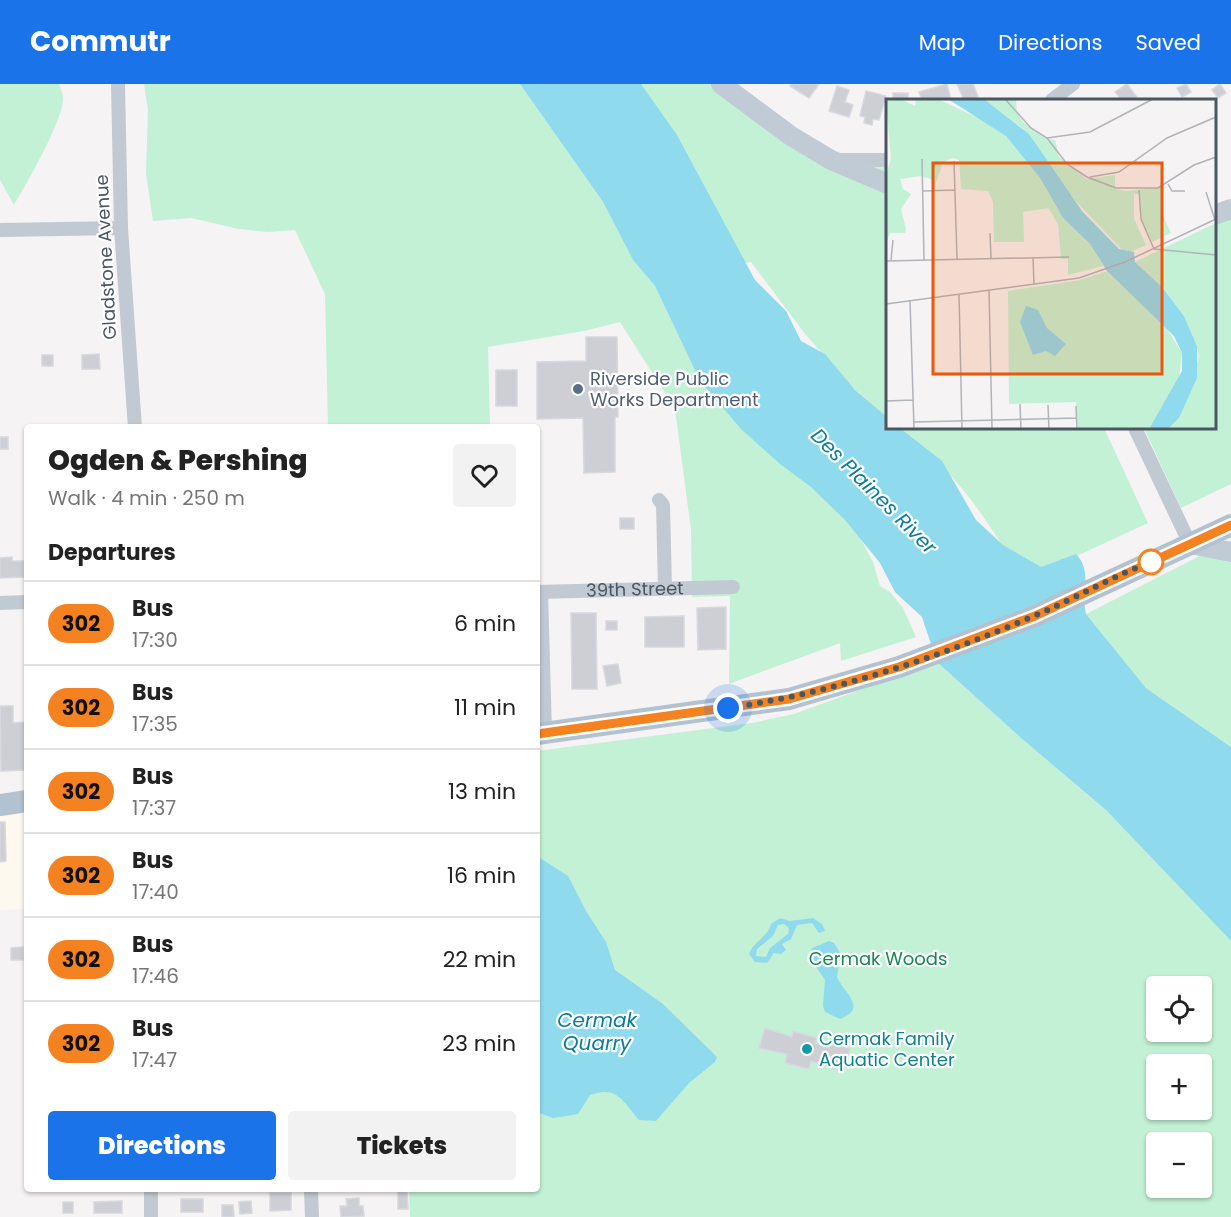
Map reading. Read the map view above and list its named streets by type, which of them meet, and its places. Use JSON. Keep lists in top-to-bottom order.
{
  "streets": {
    "street": ["Gladstone Avenue", "39th Street"]
  },
  "water": ["Des Plaines River", "Cermak Quarry"],
  "parks": ["Cermak Woods"],
  "places": ["Riverside Public Works Department", "Cermak Family Aquatic Center"],
  "lines": ["bus line 302"],
  "page": {
    "header": "Commutr",
    "nav": ["Map", "Directions", "Saved"],
    "heading": [
      ["Ogden & Pershing", "Walk · 4 min · 250 m"],
      "Departures"
    ],
    "list": [
      {
        "mark": "302",
        "name": "Bus",
        "note": "17:30",
        "value": "6 min"
      },
      {
        "mark": "302",
        "name": "Bus",
        "note": "17:35",
        "value": "11 min"
      },
      {
        "mark": "302",
        "name": "Bus",
        "note": "17:37",
        "value": "13 min"
      },
      {
        "mark": "302",
        "name": "Bus",
        "note": "17:40",
        "value": "16 min"
      },
      {
        "mark": "302",
        "name": "Bus",
        "note": "17:46",
        "value": "22 min"
      },
      {
        "mark": "302",
        "name": "Bus",
        "note": "17:47",
        "value": "23 min"
      }
    ],
    "map_buttons": ["+", "−"],
    "buttons": ["Directions", "Tickets"]
  }
}
